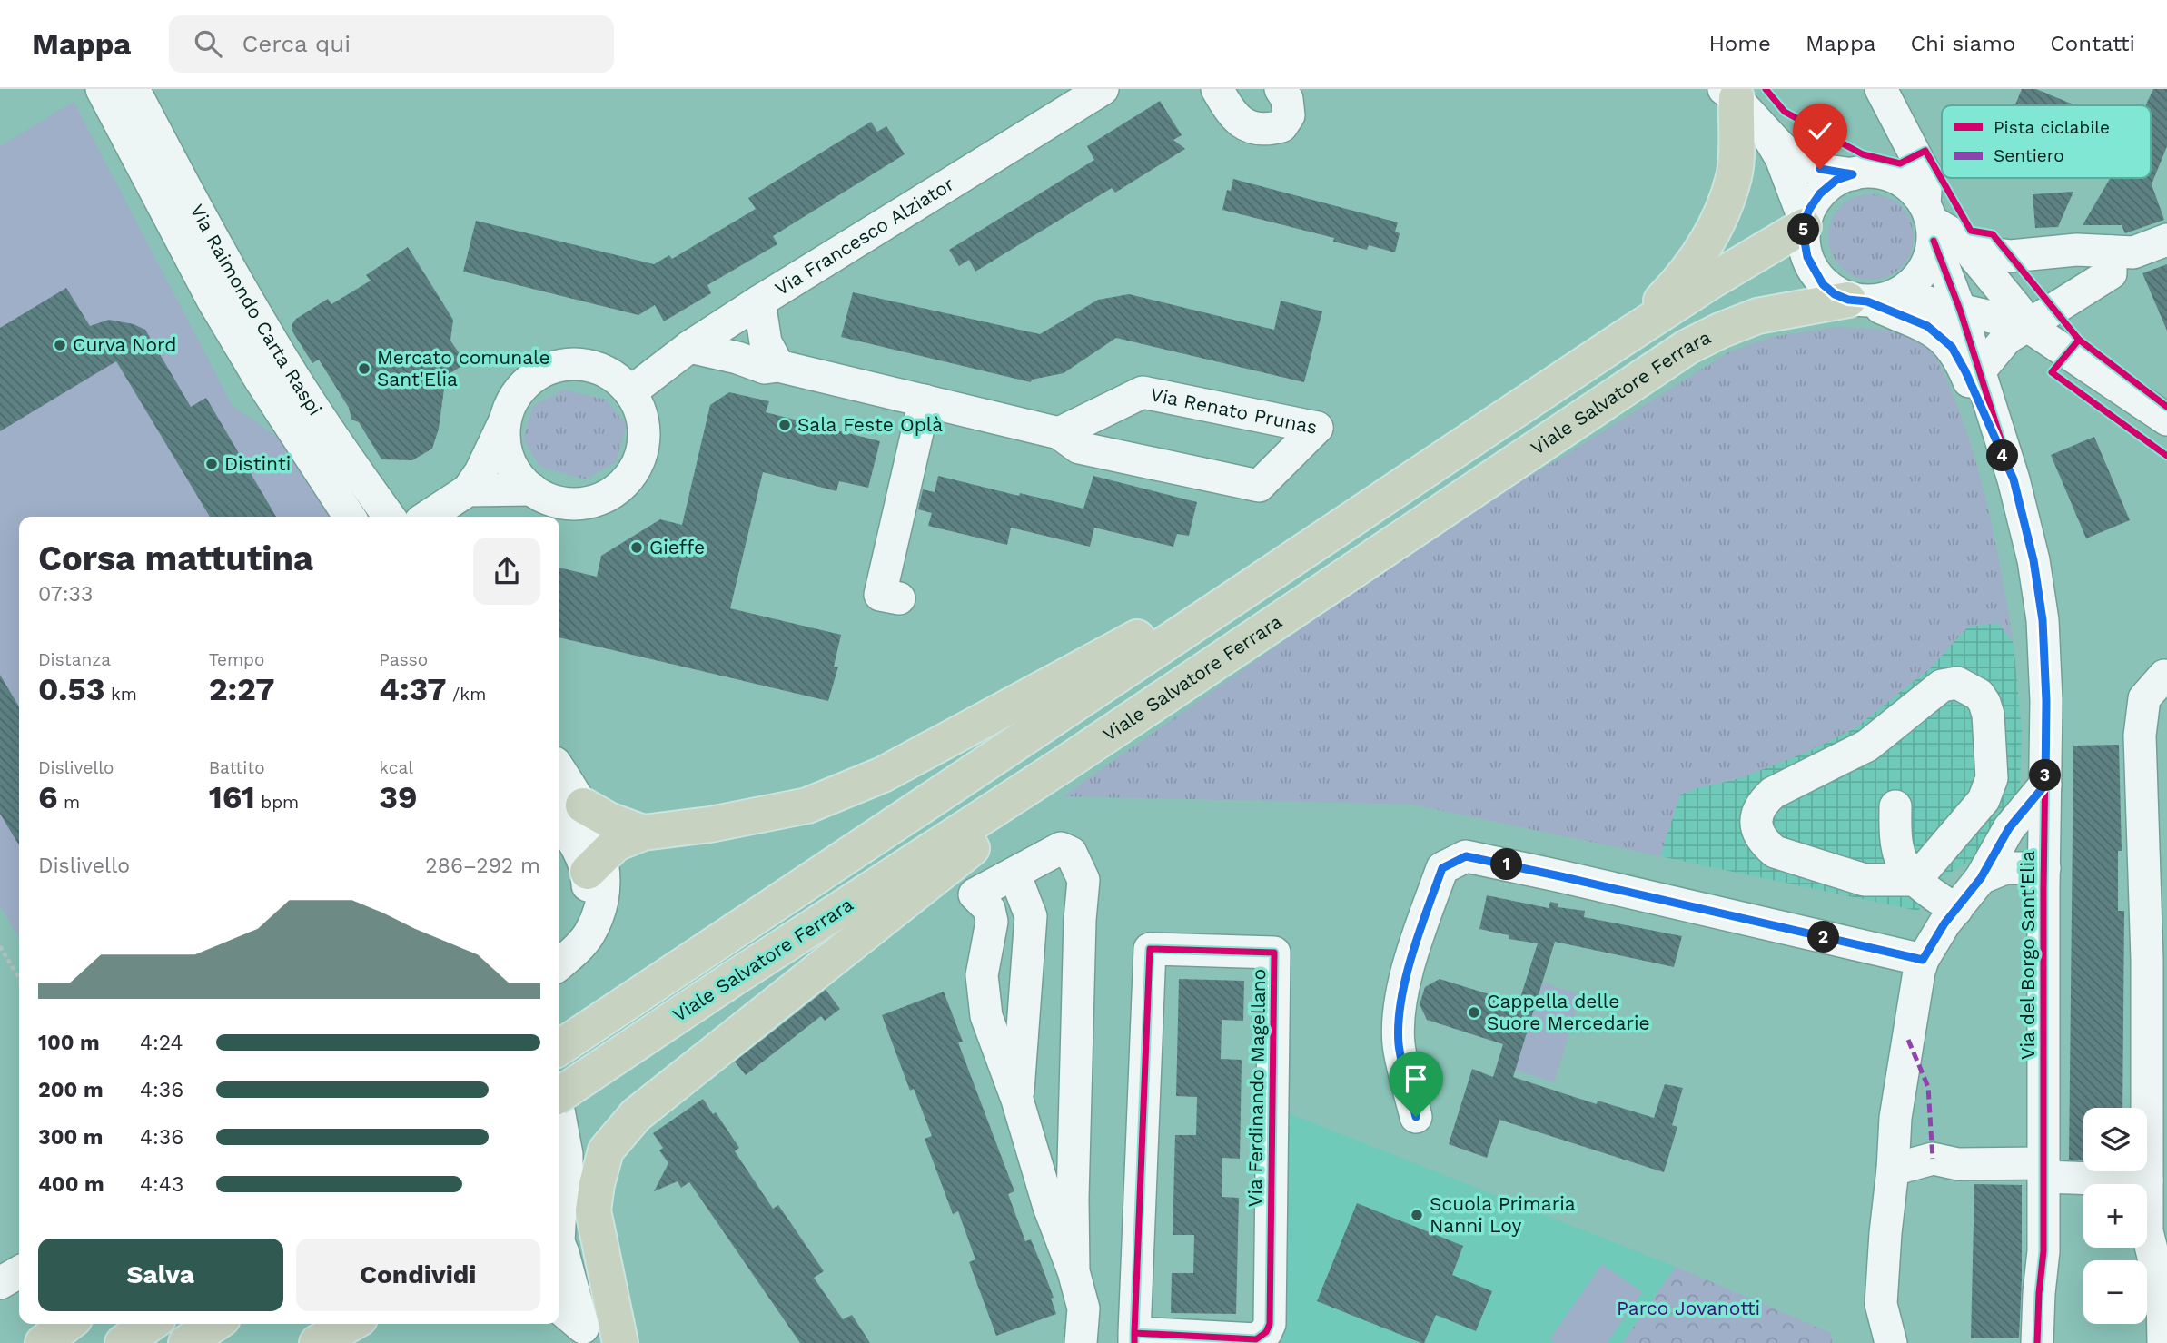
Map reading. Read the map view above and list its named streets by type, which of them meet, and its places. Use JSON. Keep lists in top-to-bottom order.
{
  "streets": {
    "highway": ["Viale Salvatore Ferrara"],
    "street": [
      "Via Francesco Alziator",
      "Via Raimondo Carta Raspi",
      "Via Renato Prunas",
      "Via del Borgo Sant'Elia",
      "Via Ferdinando Magellano"
    ]
  },
  "crossings": [
    ["Via Francesco Alziator", "Via Renato Prunas"],
    ["Viale Salvatore Ferrara", "Via del Borgo Sant'Elia"]
  ],
  "parks": ["Parco Jovanotti"],
  "places": [
    "Curva Nord",
    "Mercato comunale Sant'Elia",
    "Sala Feste Oplà",
    "Distinti",
    "Gieffe",
    "Cappella delle Suore Mercedarie",
    "Scuola Primaria Nanni Loy"
  ],
  "legend": ["Pista ciclabile", "Sentiero"],
  "page": {
    "header": "Mappa",
    "search": "Cerca qui",
    "nav": [
      "Home",
      "Mappa",
      "Chi siamo",
      "Contatti"
    ],
    "pins": [
      "5",
      "4",
      "3",
      "1",
      "2"
    ],
    "heading": ["Corsa mattutina", "07:33"],
    "stats": [
      ["Distanza", "0.53 km"],
      ["Tempo", "2:27"],
      ["Passo", "4:37 /km"],
      ["Dislivello", "6 m"],
      ["Battito", "161 bpm"],
      ["kcal", "39"]
    ],
    "chart": ["Dislivello", "286–292 m"],
    "list": [
      {
        "name": "100 m",
        "note": "4:24"
      },
      {
        "name": "200 m",
        "note": "4:36"
      },
      {
        "name": "300 m",
        "note": "4:36"
      },
      {
        "name": "400 m",
        "note": "4:43"
      }
    ],
    "map_buttons": ["+", "−"],
    "buttons": ["Salva", "Condividi"]
  }
}
